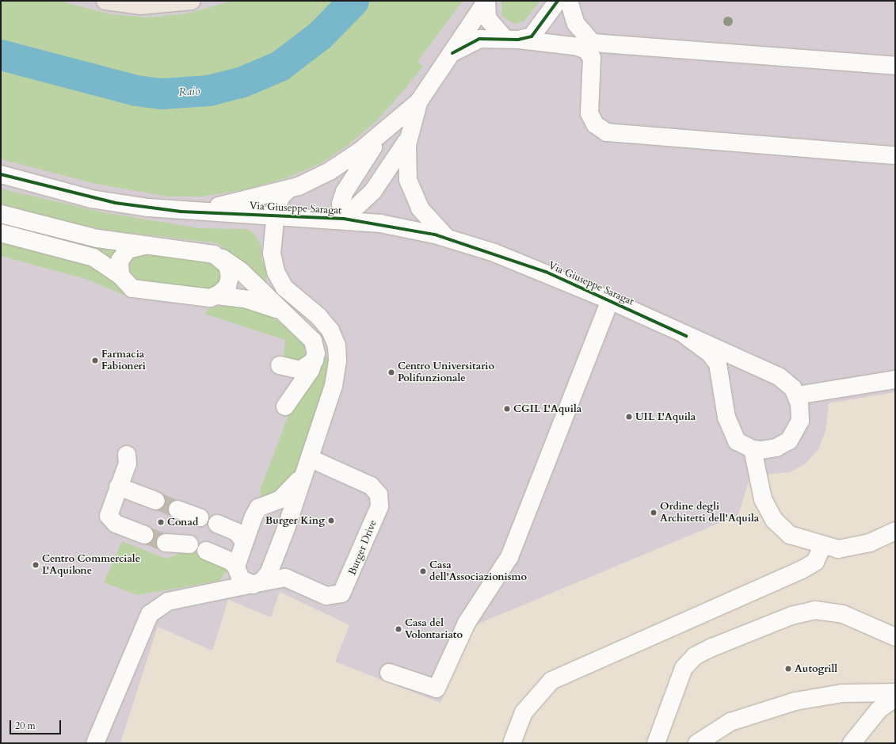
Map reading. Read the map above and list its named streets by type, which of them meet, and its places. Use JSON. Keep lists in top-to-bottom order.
{
  "streets": {
    "street": ["Via Giuseppe Saragat", "Burger Drive"]
  },
  "water": ["Raio"],
  "places": [
    "Farmacia Fabioneri",
    "Centro Universitario Polifunzionale",
    "CGIL L'Aquila",
    "UIL L'Aquila",
    "Ordine degli Architetti dell'Aquila",
    "Burger King",
    "Conad",
    "Centro Commerciale L'Aquilone",
    "Casa dell'Associazionismo",
    "Casa del Volontariato",
    "Autogrill"
  ],
  "scale_bar": "20 m"
}
